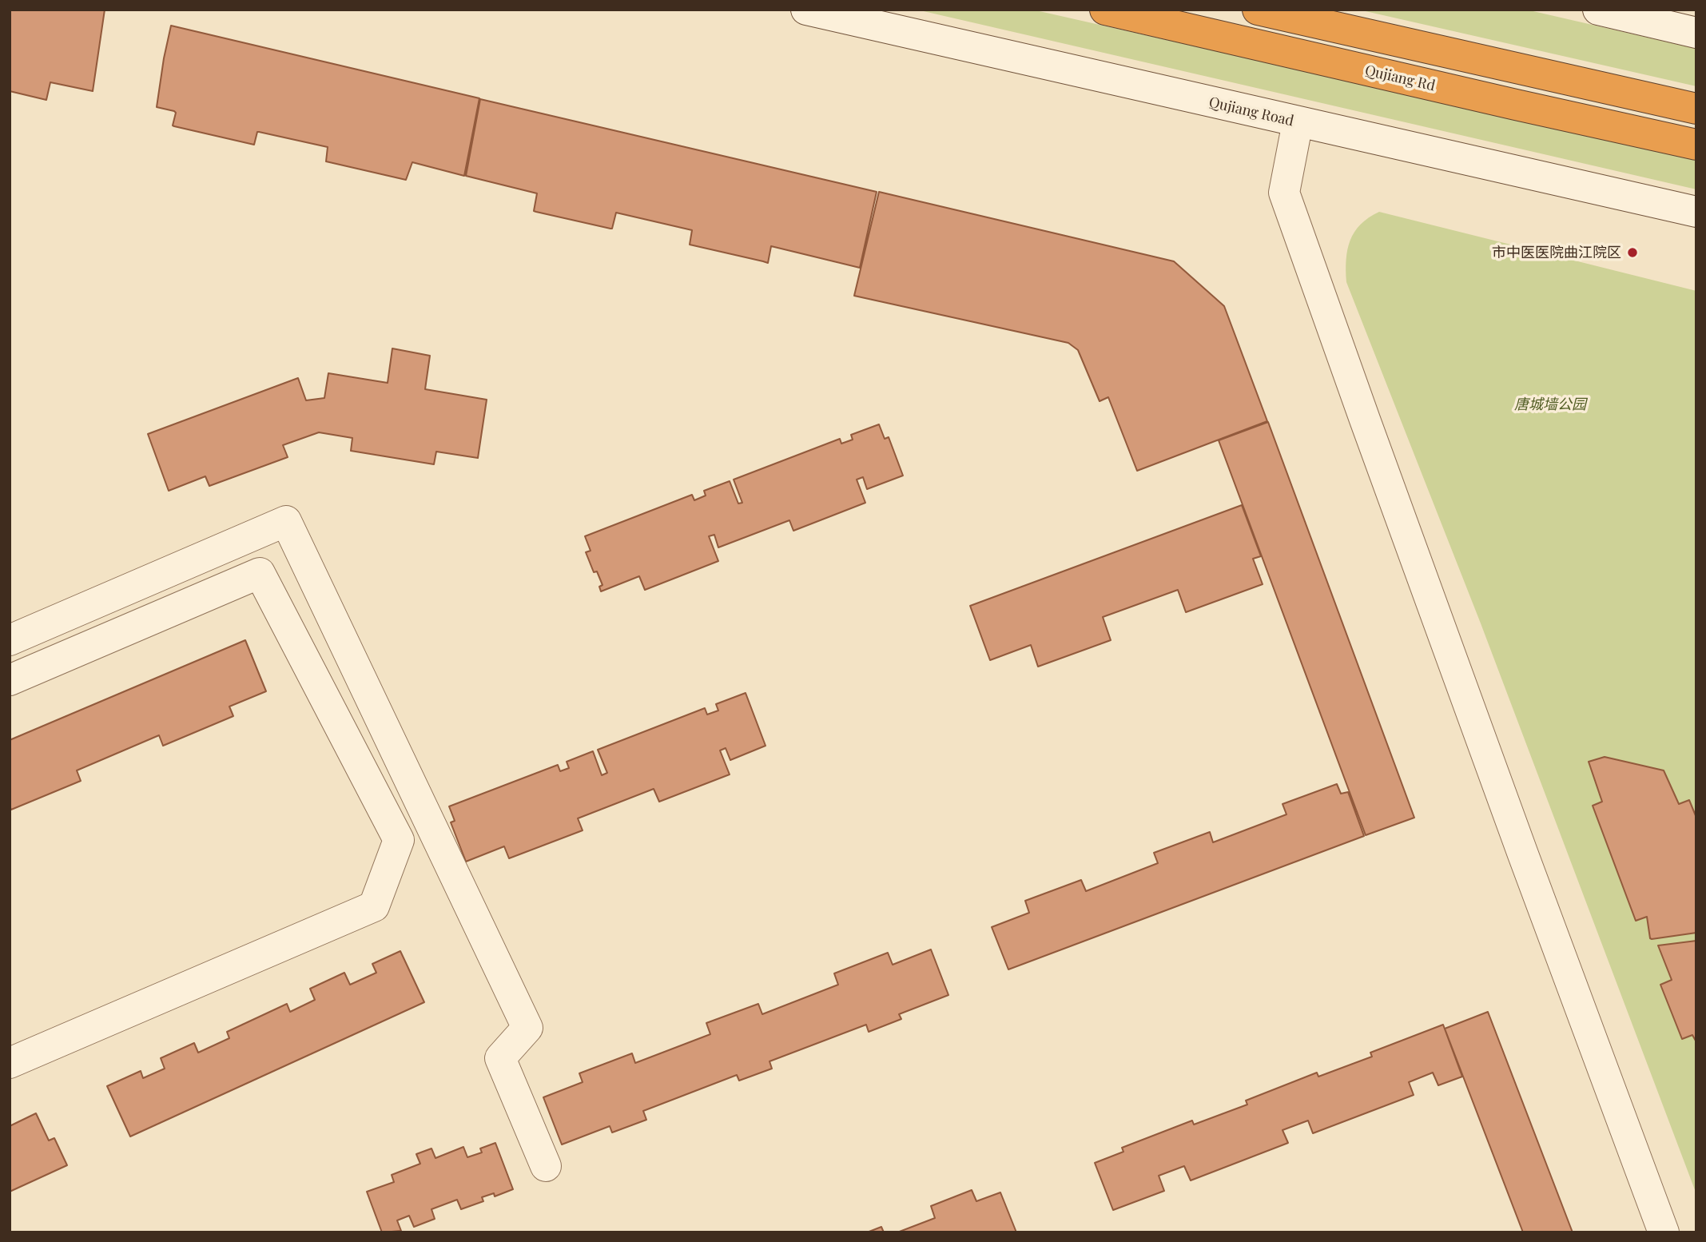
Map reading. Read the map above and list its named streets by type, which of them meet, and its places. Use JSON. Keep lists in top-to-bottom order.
{
  "streets": {
    "highway": ["Qujiang Rd"],
    "street": ["Qujiang Road"]
  },
  "parks": ["唐城墙公园"],
  "places": ["市中医医院曲江院区"]
}
